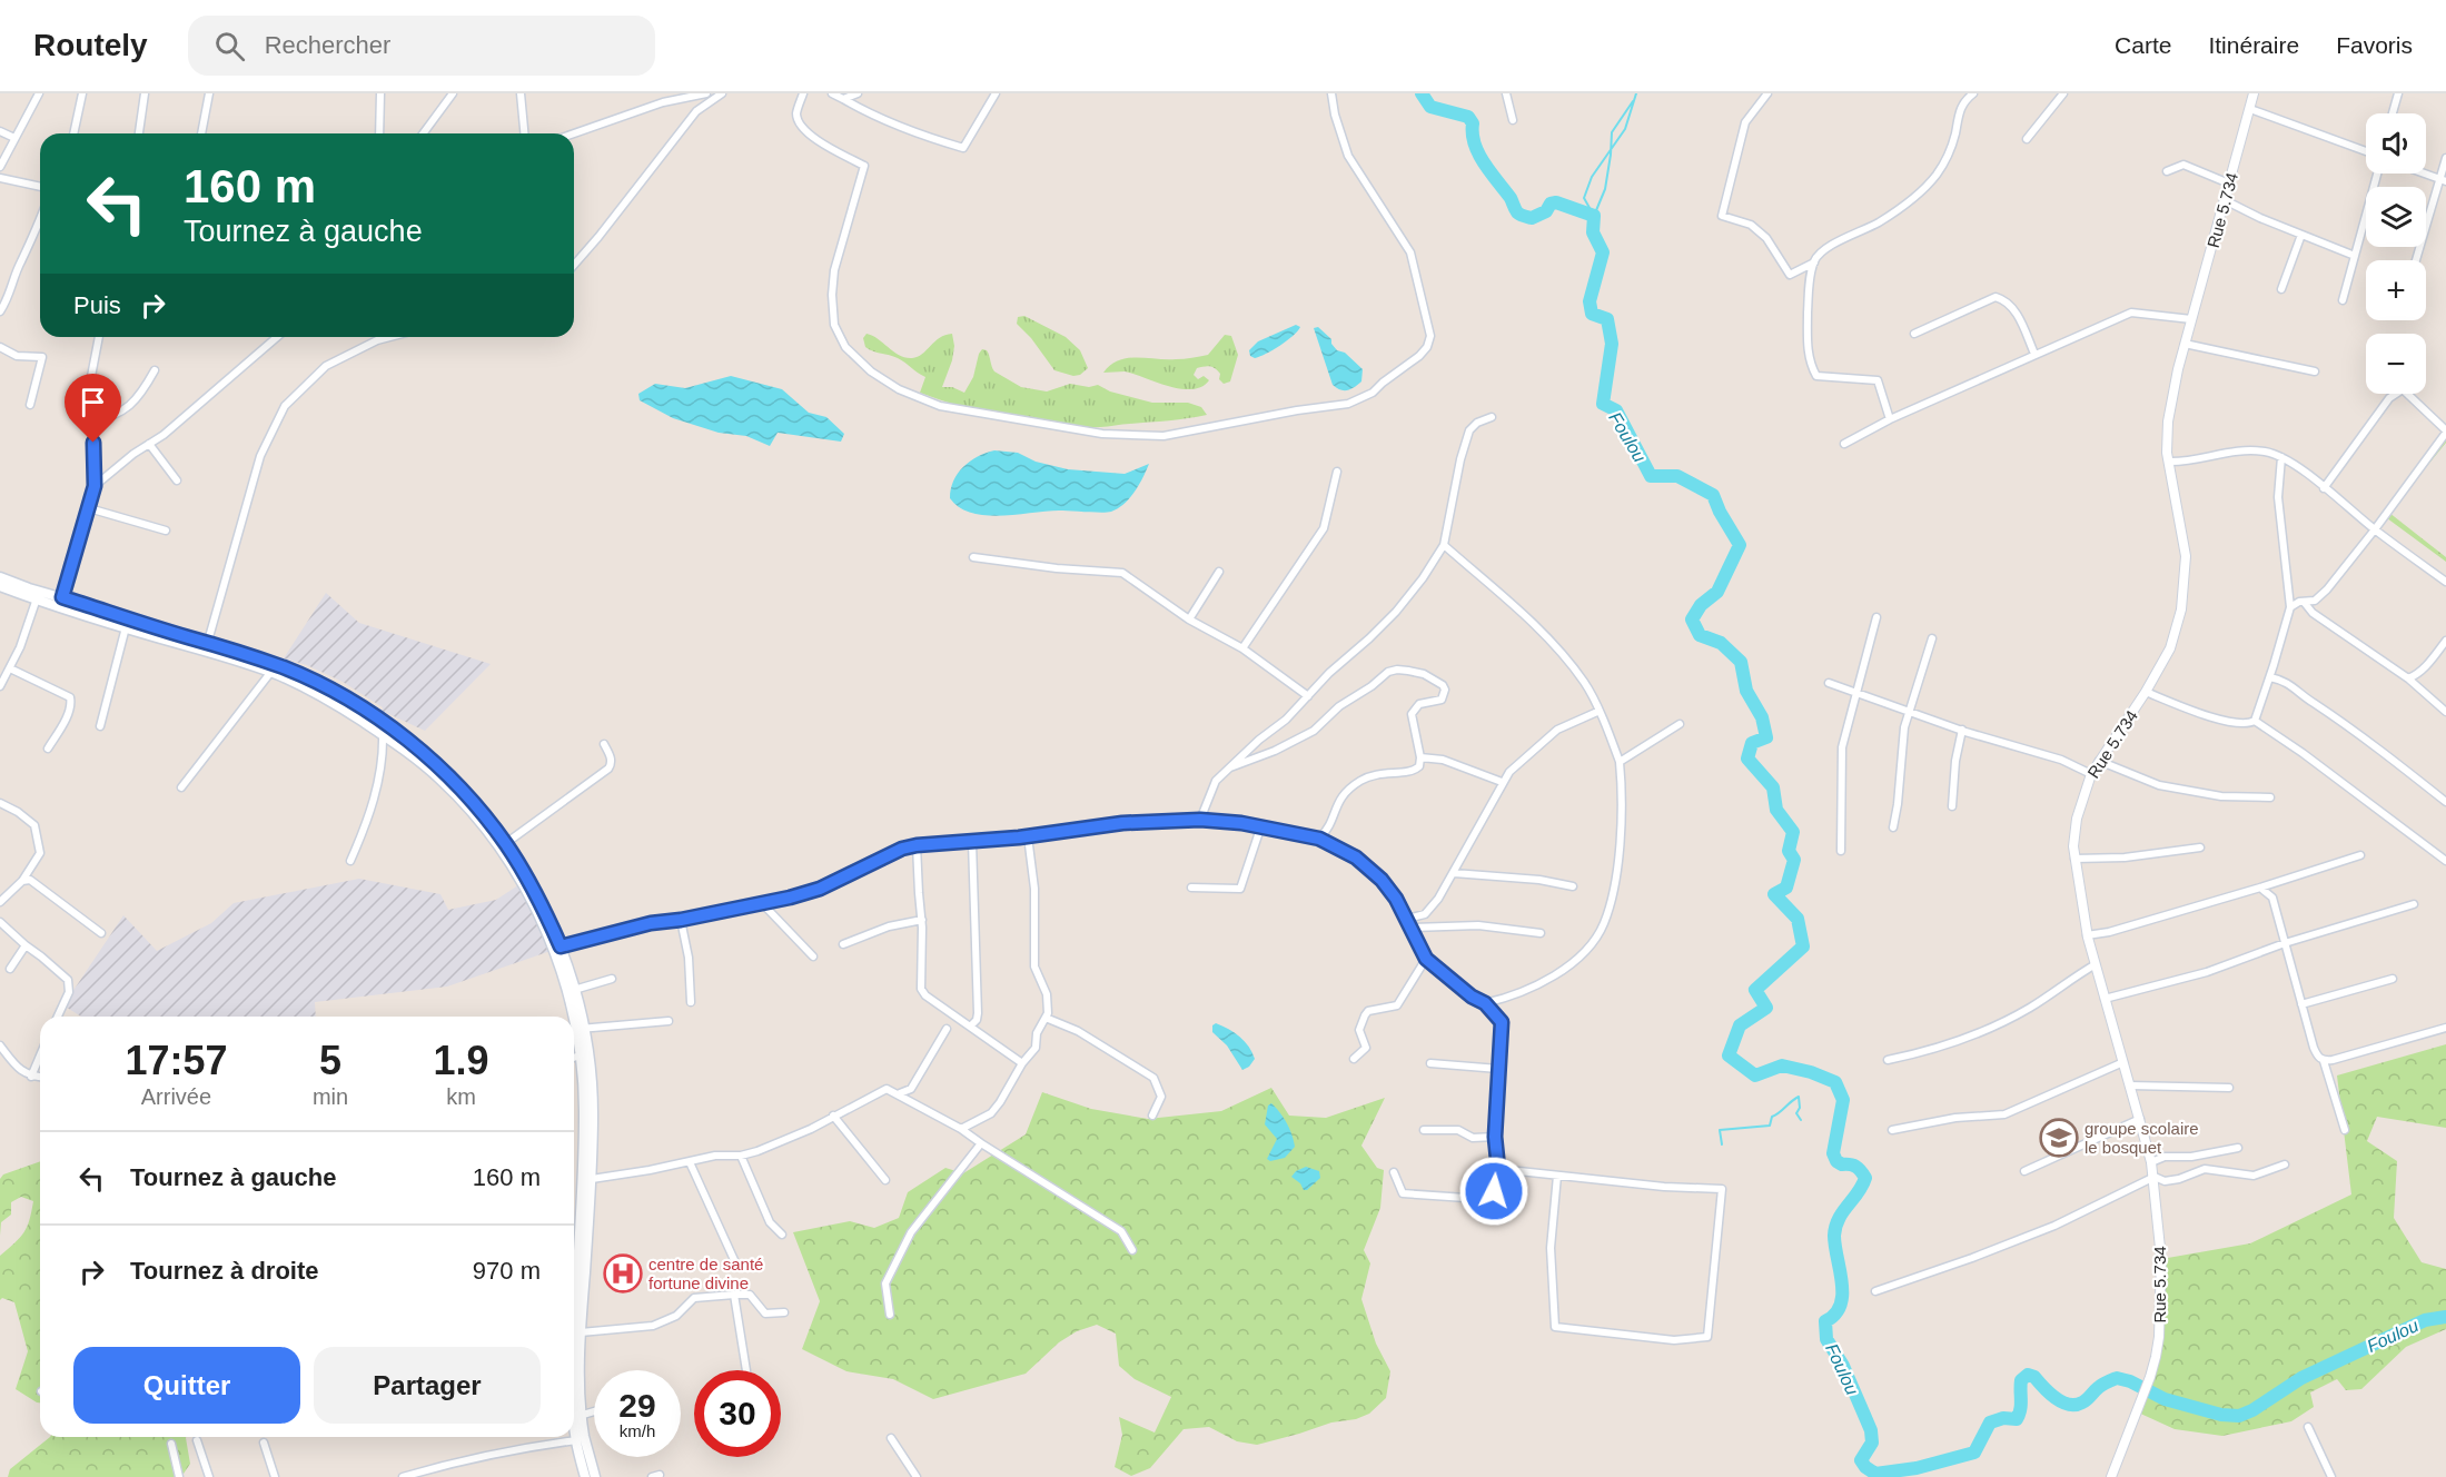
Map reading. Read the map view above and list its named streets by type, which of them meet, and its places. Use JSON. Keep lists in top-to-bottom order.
{
  "streets": {
    "street": ["Rue 5.734"]
  },
  "water": ["Foulou"],
  "places": {
    "school or university": ["groupe scolaire le bosquet"],
    "hospital": ["centre de santé fortune divine"]
  },
  "page": {
    "header": "Routely",
    "search": "Rechercher",
    "nav": ["Carte", "Itinéraire", "Favoris"],
    "map_buttons": ["+", "−"],
    "turn": ["160 m", "Tournez à gauche"],
    "then": "Puis",
    "eta": [
      "17:57",
      "Arrivée",
      "5",
      "min",
      "1.9",
      "km"
    ],
    "list": [
      {
        "name": "Tournez à gauche",
        "value": "160 m"
      },
      {
        "name": "Tournez à droite",
        "value": "970 m"
      }
    ],
    "buttons": ["Quitter", "Partager"],
    "speed": "29 km/h",
    "limit": "30"
  }
}
